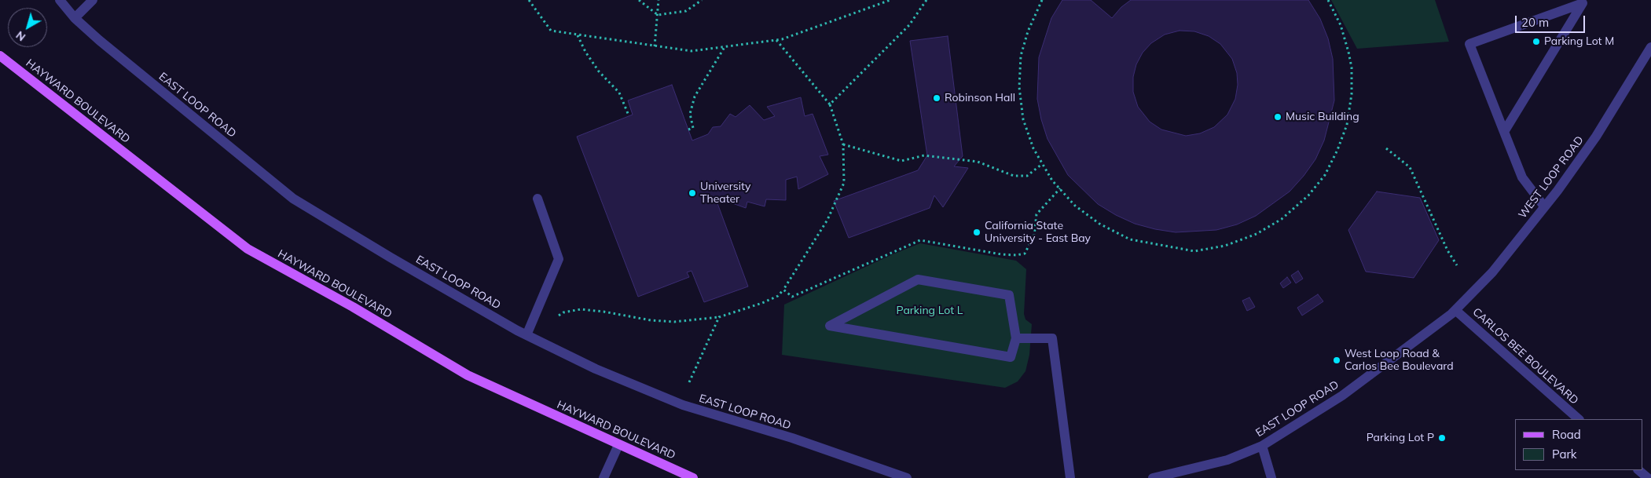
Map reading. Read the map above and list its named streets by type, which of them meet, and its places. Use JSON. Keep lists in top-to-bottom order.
{
  "streets": {
    "main road": ["HAYWARD BOULEVARD"],
    "street": ["EAST LOOP ROAD", "WEST LOOP ROAD", "CARLOS BEE BOULEVARD"]
  },
  "crossings": [
    ["EAST LOOP ROAD", "WEST LOOP ROAD"],
    ["EAST LOOP ROAD", "CARLOS BEE BOULEVARD"],
    ["WEST LOOP ROAD", "CARLOS BEE BOULEVARD"]
  ],
  "parks": ["Parking Lot L"],
  "places": [
    "Parking Lot M",
    "Robinson Hall",
    "Music Building",
    "University Theater",
    "California State University - East Bay",
    "West Loop Road & Carlos Bee Boulevard",
    "Parking Lot P"
  ],
  "legend": ["Road", "Park"],
  "scale_bar": "20 m",
  "north": "bottom left"
}
